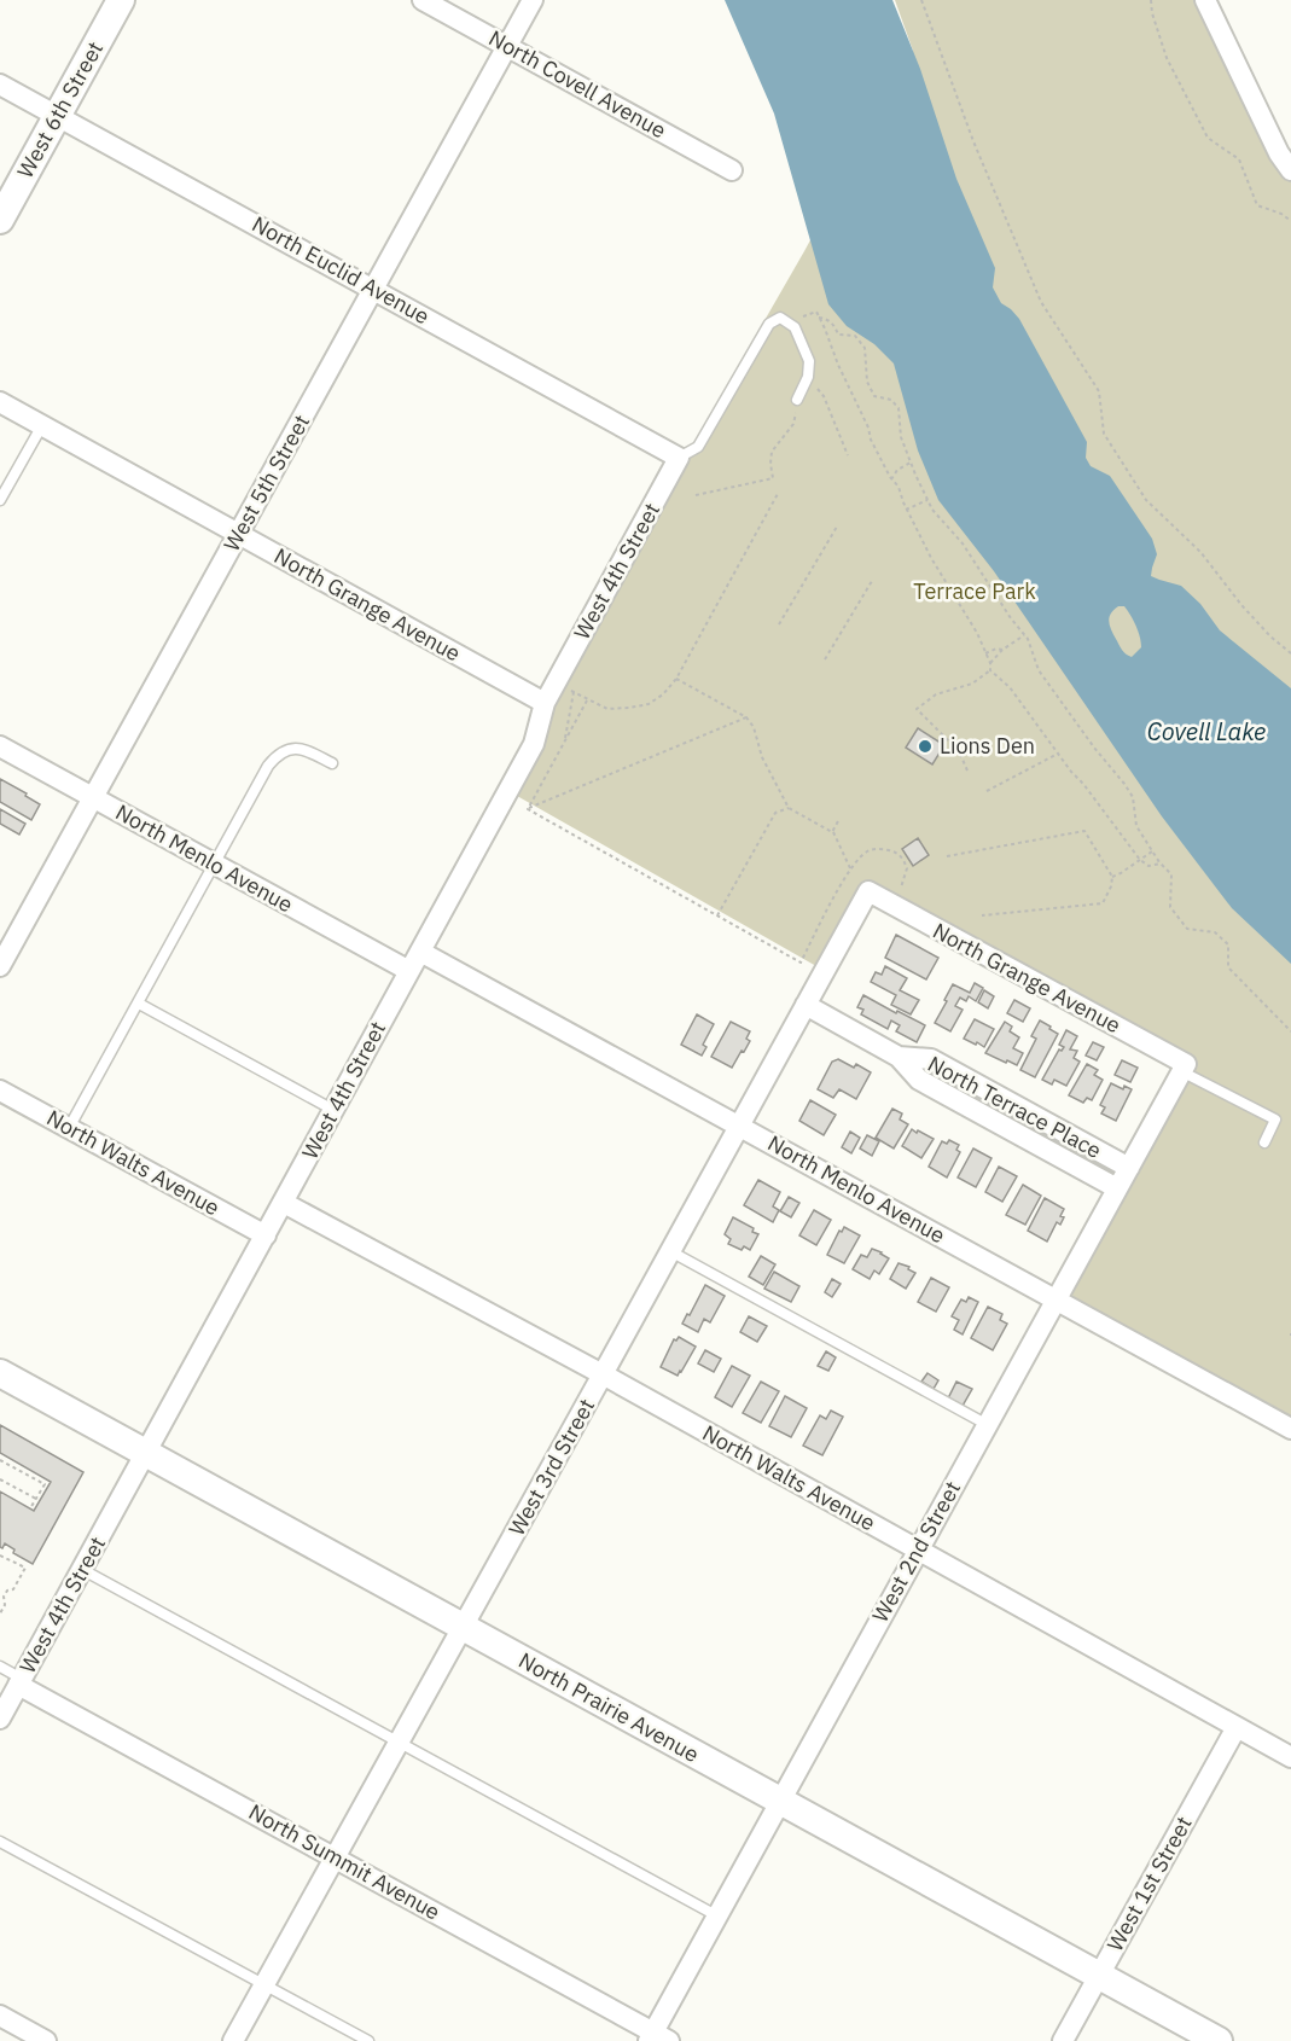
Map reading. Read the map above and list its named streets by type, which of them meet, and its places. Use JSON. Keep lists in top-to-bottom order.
{
  "streets": {
    "street": [
      "North Covell Avenue",
      "West 6th Street",
      "North Euclid Avenue",
      "West 5th Street",
      "West 4th Street",
      "North Grange Avenue",
      "North Menlo Avenue",
      "North Terrace Place",
      "North Walts Avenue",
      "West 3rd Street",
      "West 2nd Street",
      "North Prairie Avenue",
      "North Summit Avenue",
      "West 1st Street"
    ]
  },
  "crossings": [
    ["North Covell Avenue", "West 5th Street"],
    ["West 6th Street", "North Euclid Avenue"],
    ["North Euclid Avenue", "West 5th Street"],
    ["North Euclid Avenue", "West 4th Street"],
    ["West 5th Street", "North Grange Avenue"],
    ["West 5th Street", "North Menlo Avenue"],
    ["West 4th Street", "North Grange Avenue"],
    ["West 4th Street", "North Menlo Avenue"],
    ["West 4th Street", "North Walts Avenue"],
    ["West 4th Street", "North Prairie Avenue"],
    ["West 4th Street", "North Summit Avenue"],
    ["North Grange Avenue", "West 3rd Street"],
    ["North Grange Avenue", "West 2nd Street"],
    ["North Menlo Avenue", "West 3rd Street"],
    ["North Menlo Avenue", "West 2nd Street"],
    ["North Terrace Place", "West 3rd Street"],
    ["North Terrace Place", "West 2nd Street"],
    ["North Walts Avenue", "West 3rd Street"],
    ["North Walts Avenue", "West 2nd Street"],
    ["North Walts Avenue", "West 1st Street"],
    ["West 3rd Street", "North Prairie Avenue"],
    ["West 3rd Street", "North Summit Avenue"],
    ["West 2nd Street", "North Prairie Avenue"],
    ["West 2nd Street", "North Summit Avenue"],
    ["North Prairie Avenue", "West 1st Street"]
  ],
  "water": ["Covell Lake"],
  "parks": ["Terrace Park"],
  "places": ["Lions Den"]
}
